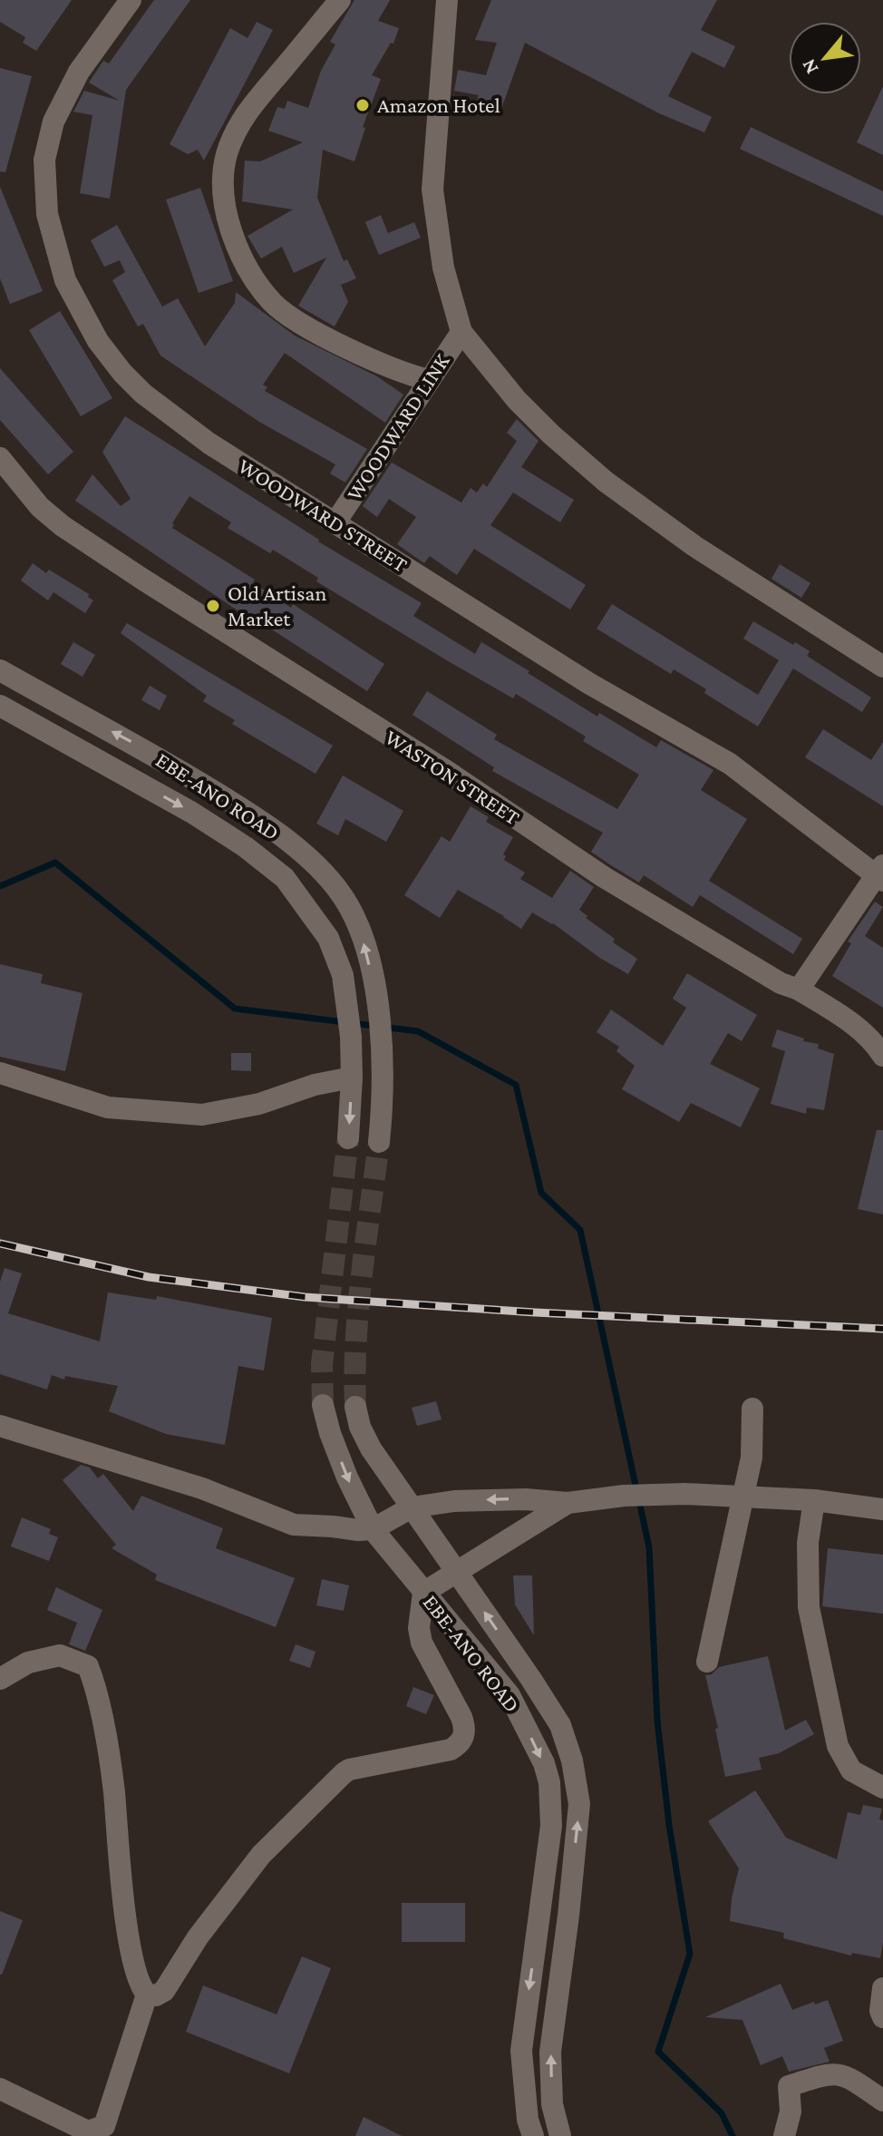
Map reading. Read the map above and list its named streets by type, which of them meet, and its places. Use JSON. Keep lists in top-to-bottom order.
{
  "streets": {
    "street": [
      "WOODWARD LINK",
      "WOODWARD STREET",
      "WASTON STREET",
      "EBE-ANO ROAD"
    ]
  },
  "crossings": [
    ["WOODWARD LINK", "WOODWARD STREET"]
  ],
  "places": ["Amazon Hotel", "Old Artisan Market"],
  "north": "bottom left"
}
